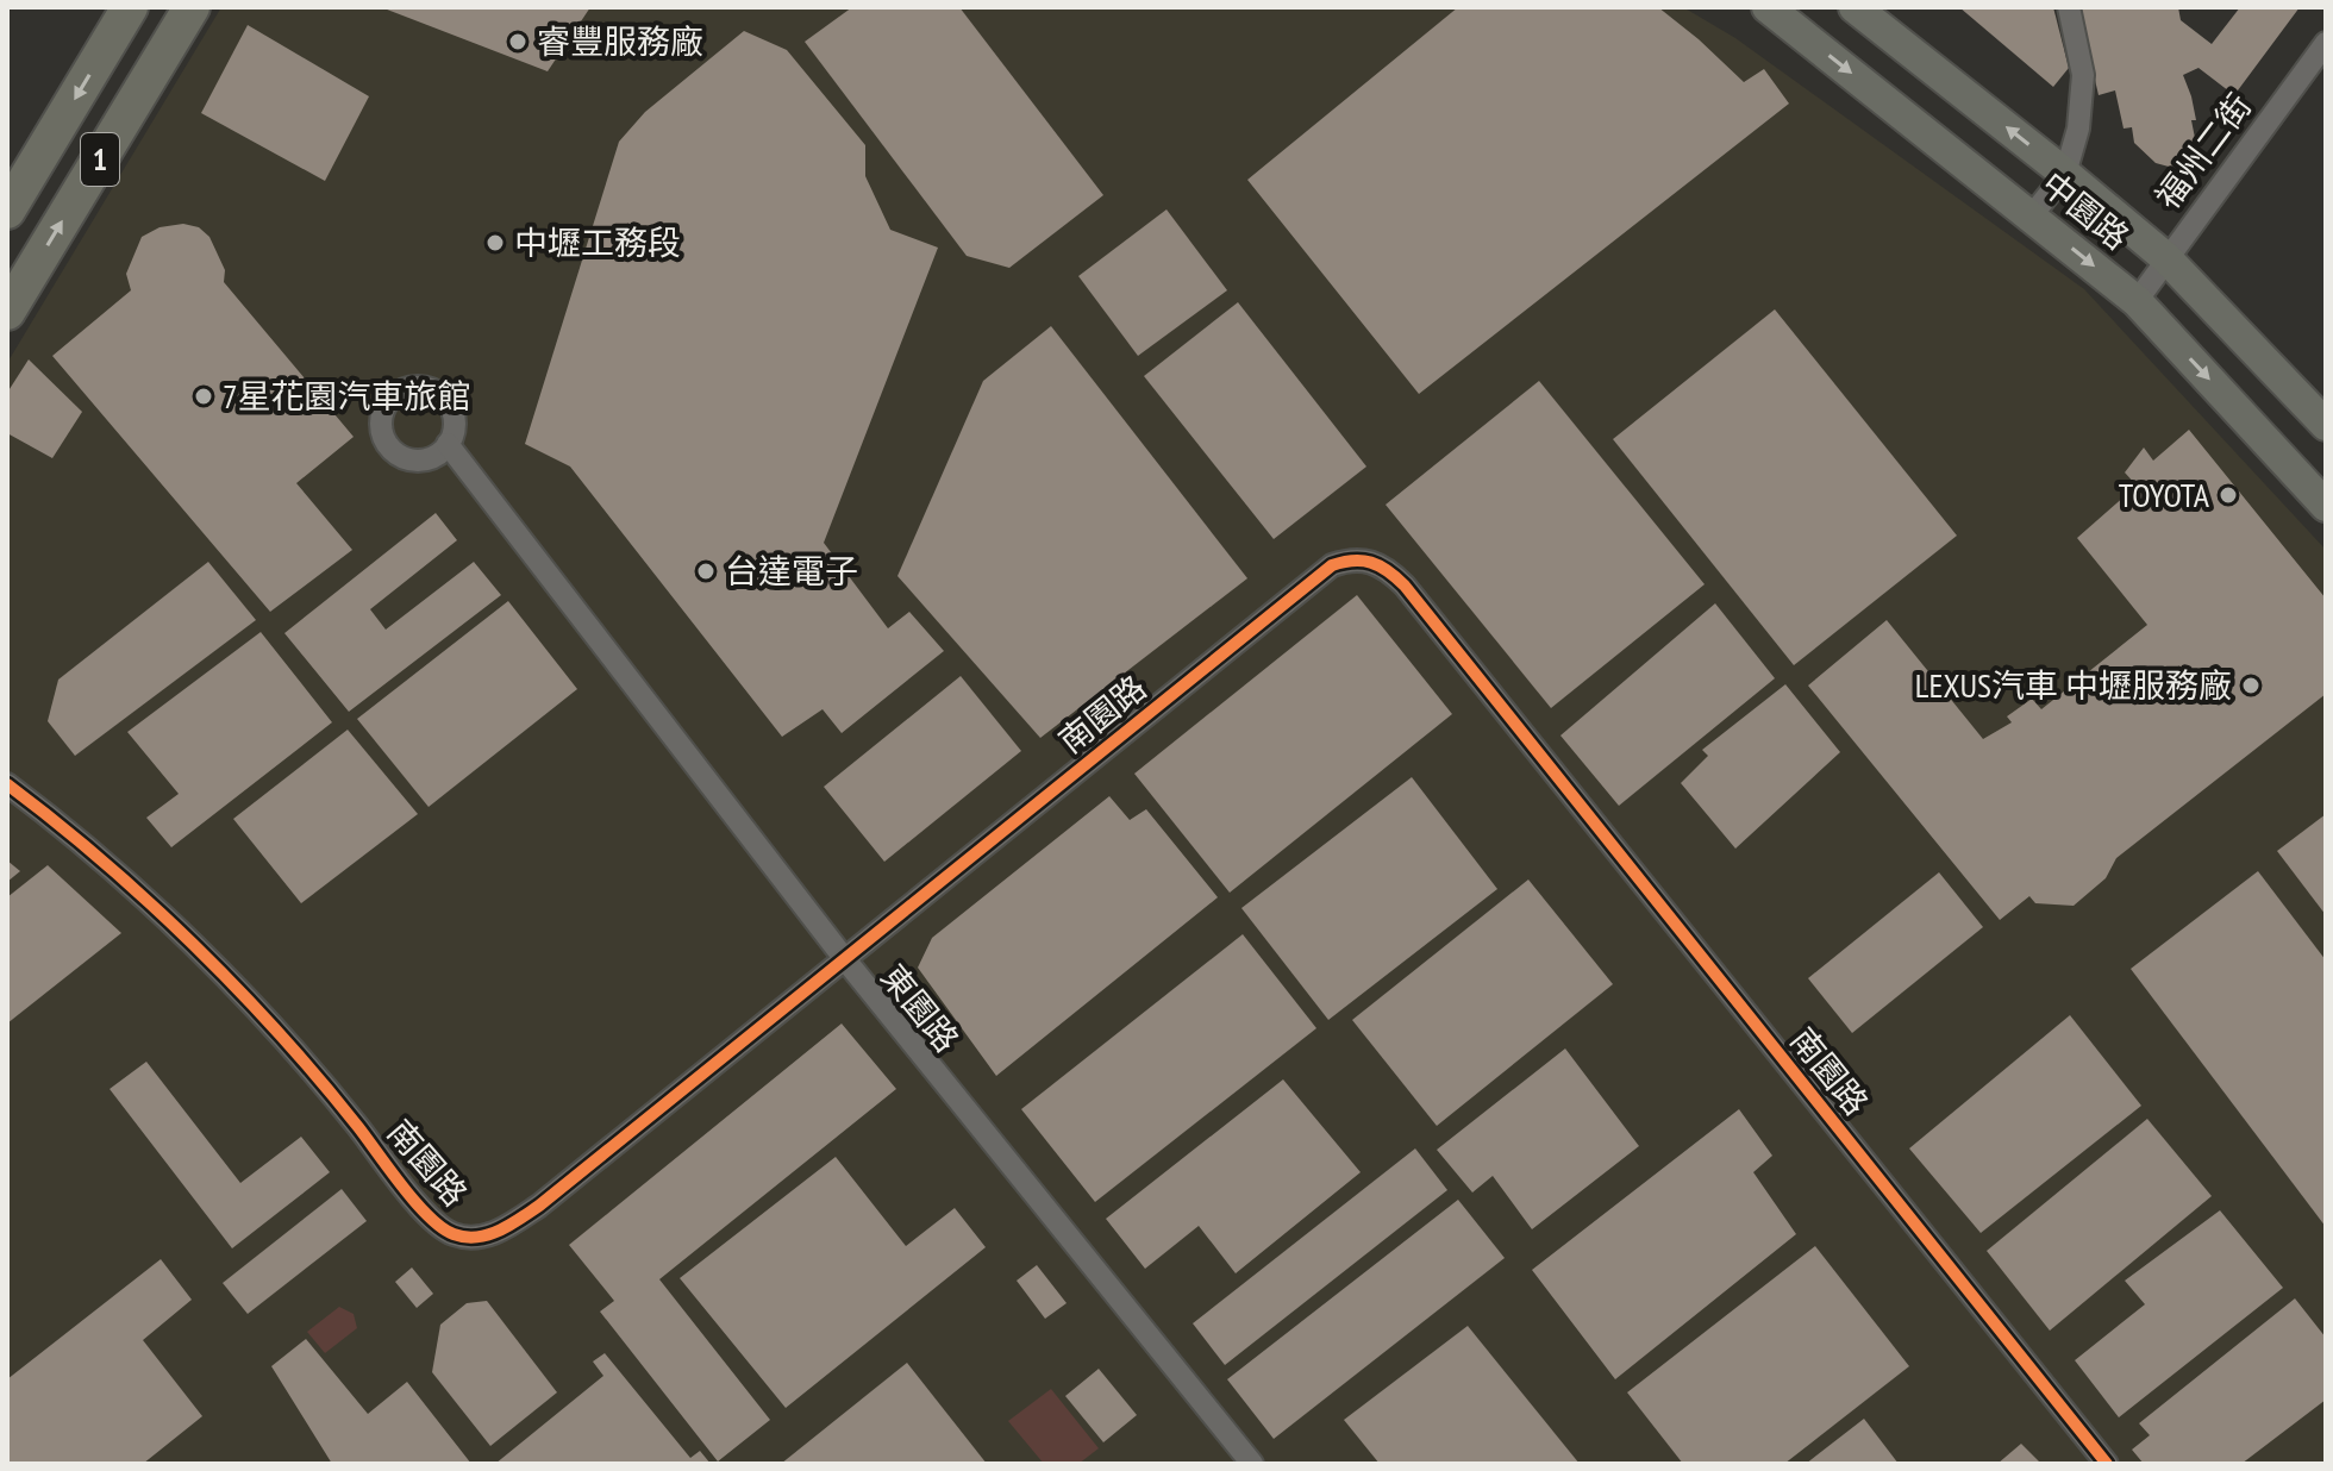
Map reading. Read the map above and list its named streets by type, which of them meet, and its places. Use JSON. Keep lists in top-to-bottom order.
{
  "streets": {
    "main road": ["1", "中園路"],
    "street": ["福州二街", "南園路", "東園路"]
  },
  "crossings": [
    ["福州二街", "中園路"],
    ["南園路", "東園路"]
  ],
  "places": [
    "睿豐服務廠",
    "中壢工務段",
    "7星花園汽車旅館",
    "TOYOTA",
    "台達電子",
    "LEXUS汽車 中壢服務廠"
  ]
}
